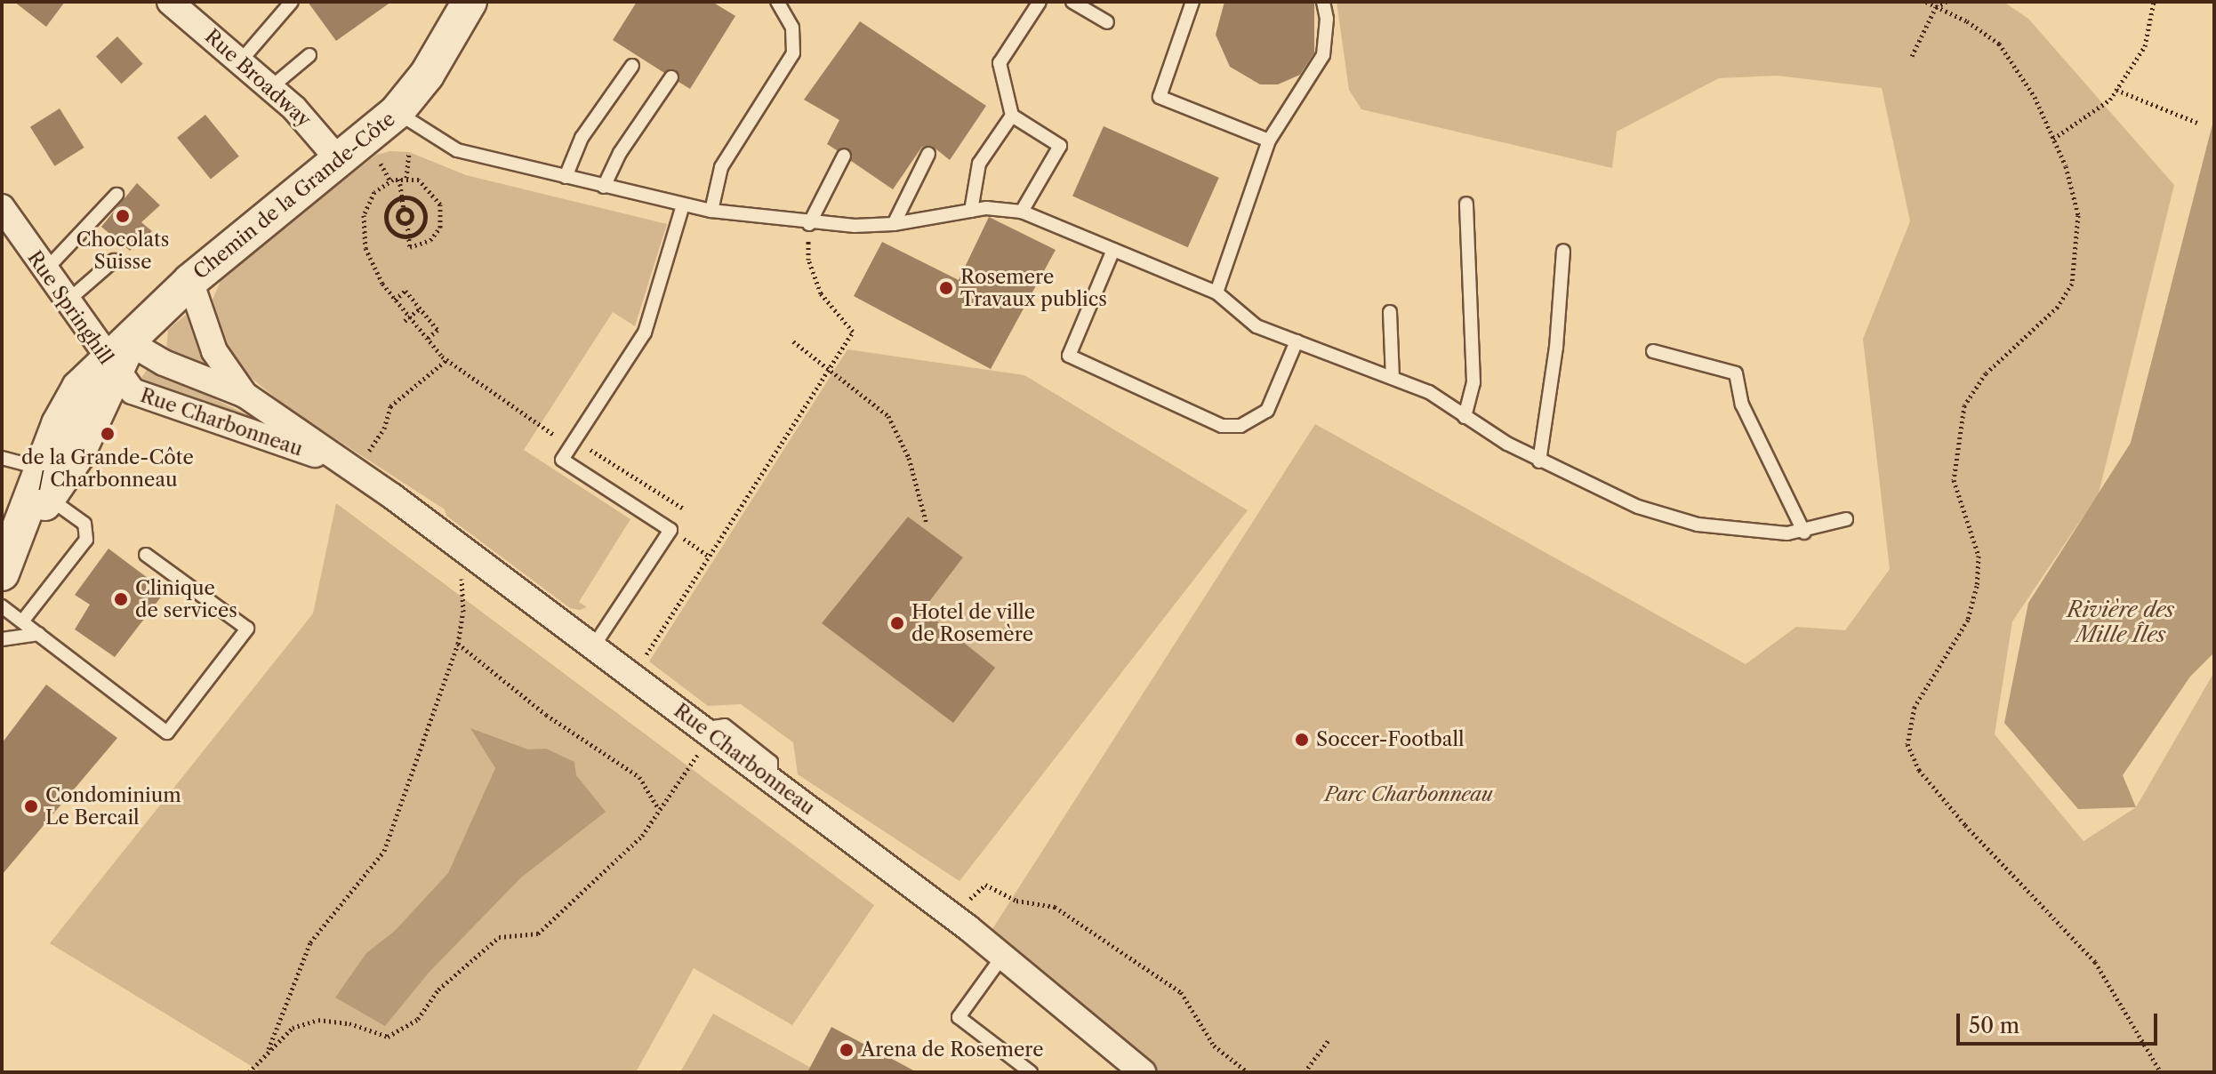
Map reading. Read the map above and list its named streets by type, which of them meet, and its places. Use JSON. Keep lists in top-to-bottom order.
{
  "streets": {
    "main road": ["Chemin de la Grande-Côte"],
    "street": ["Rue Broadway", "Rue Springhill", "Rue Charbonneau"]
  },
  "crossings": [
    ["Rue Broadway", "Chemin de la Grande-Côte"],
    ["Chemin de la Grande-Côte", "Rue Springhill"],
    ["Chemin de la Grande-Côte", "Rue Charbonneau"],
    ["Rue Springhill", "Rue Charbonneau"]
  ],
  "water": ["Rivière des Mille Îles"],
  "parks": ["Parc Charbonneau"],
  "places": [
    "Chocolats Suisse",
    "Rosemere Travaux publics",
    "de la Grande-Côte / Charbonneau",
    "Clinique de services",
    "Hotel de ville de Rosemère",
    "Soccer-Football",
    "Condominium Le Bercail",
    "Arena de Rosemere"
  ],
  "scale_bar": "50 m"
}
